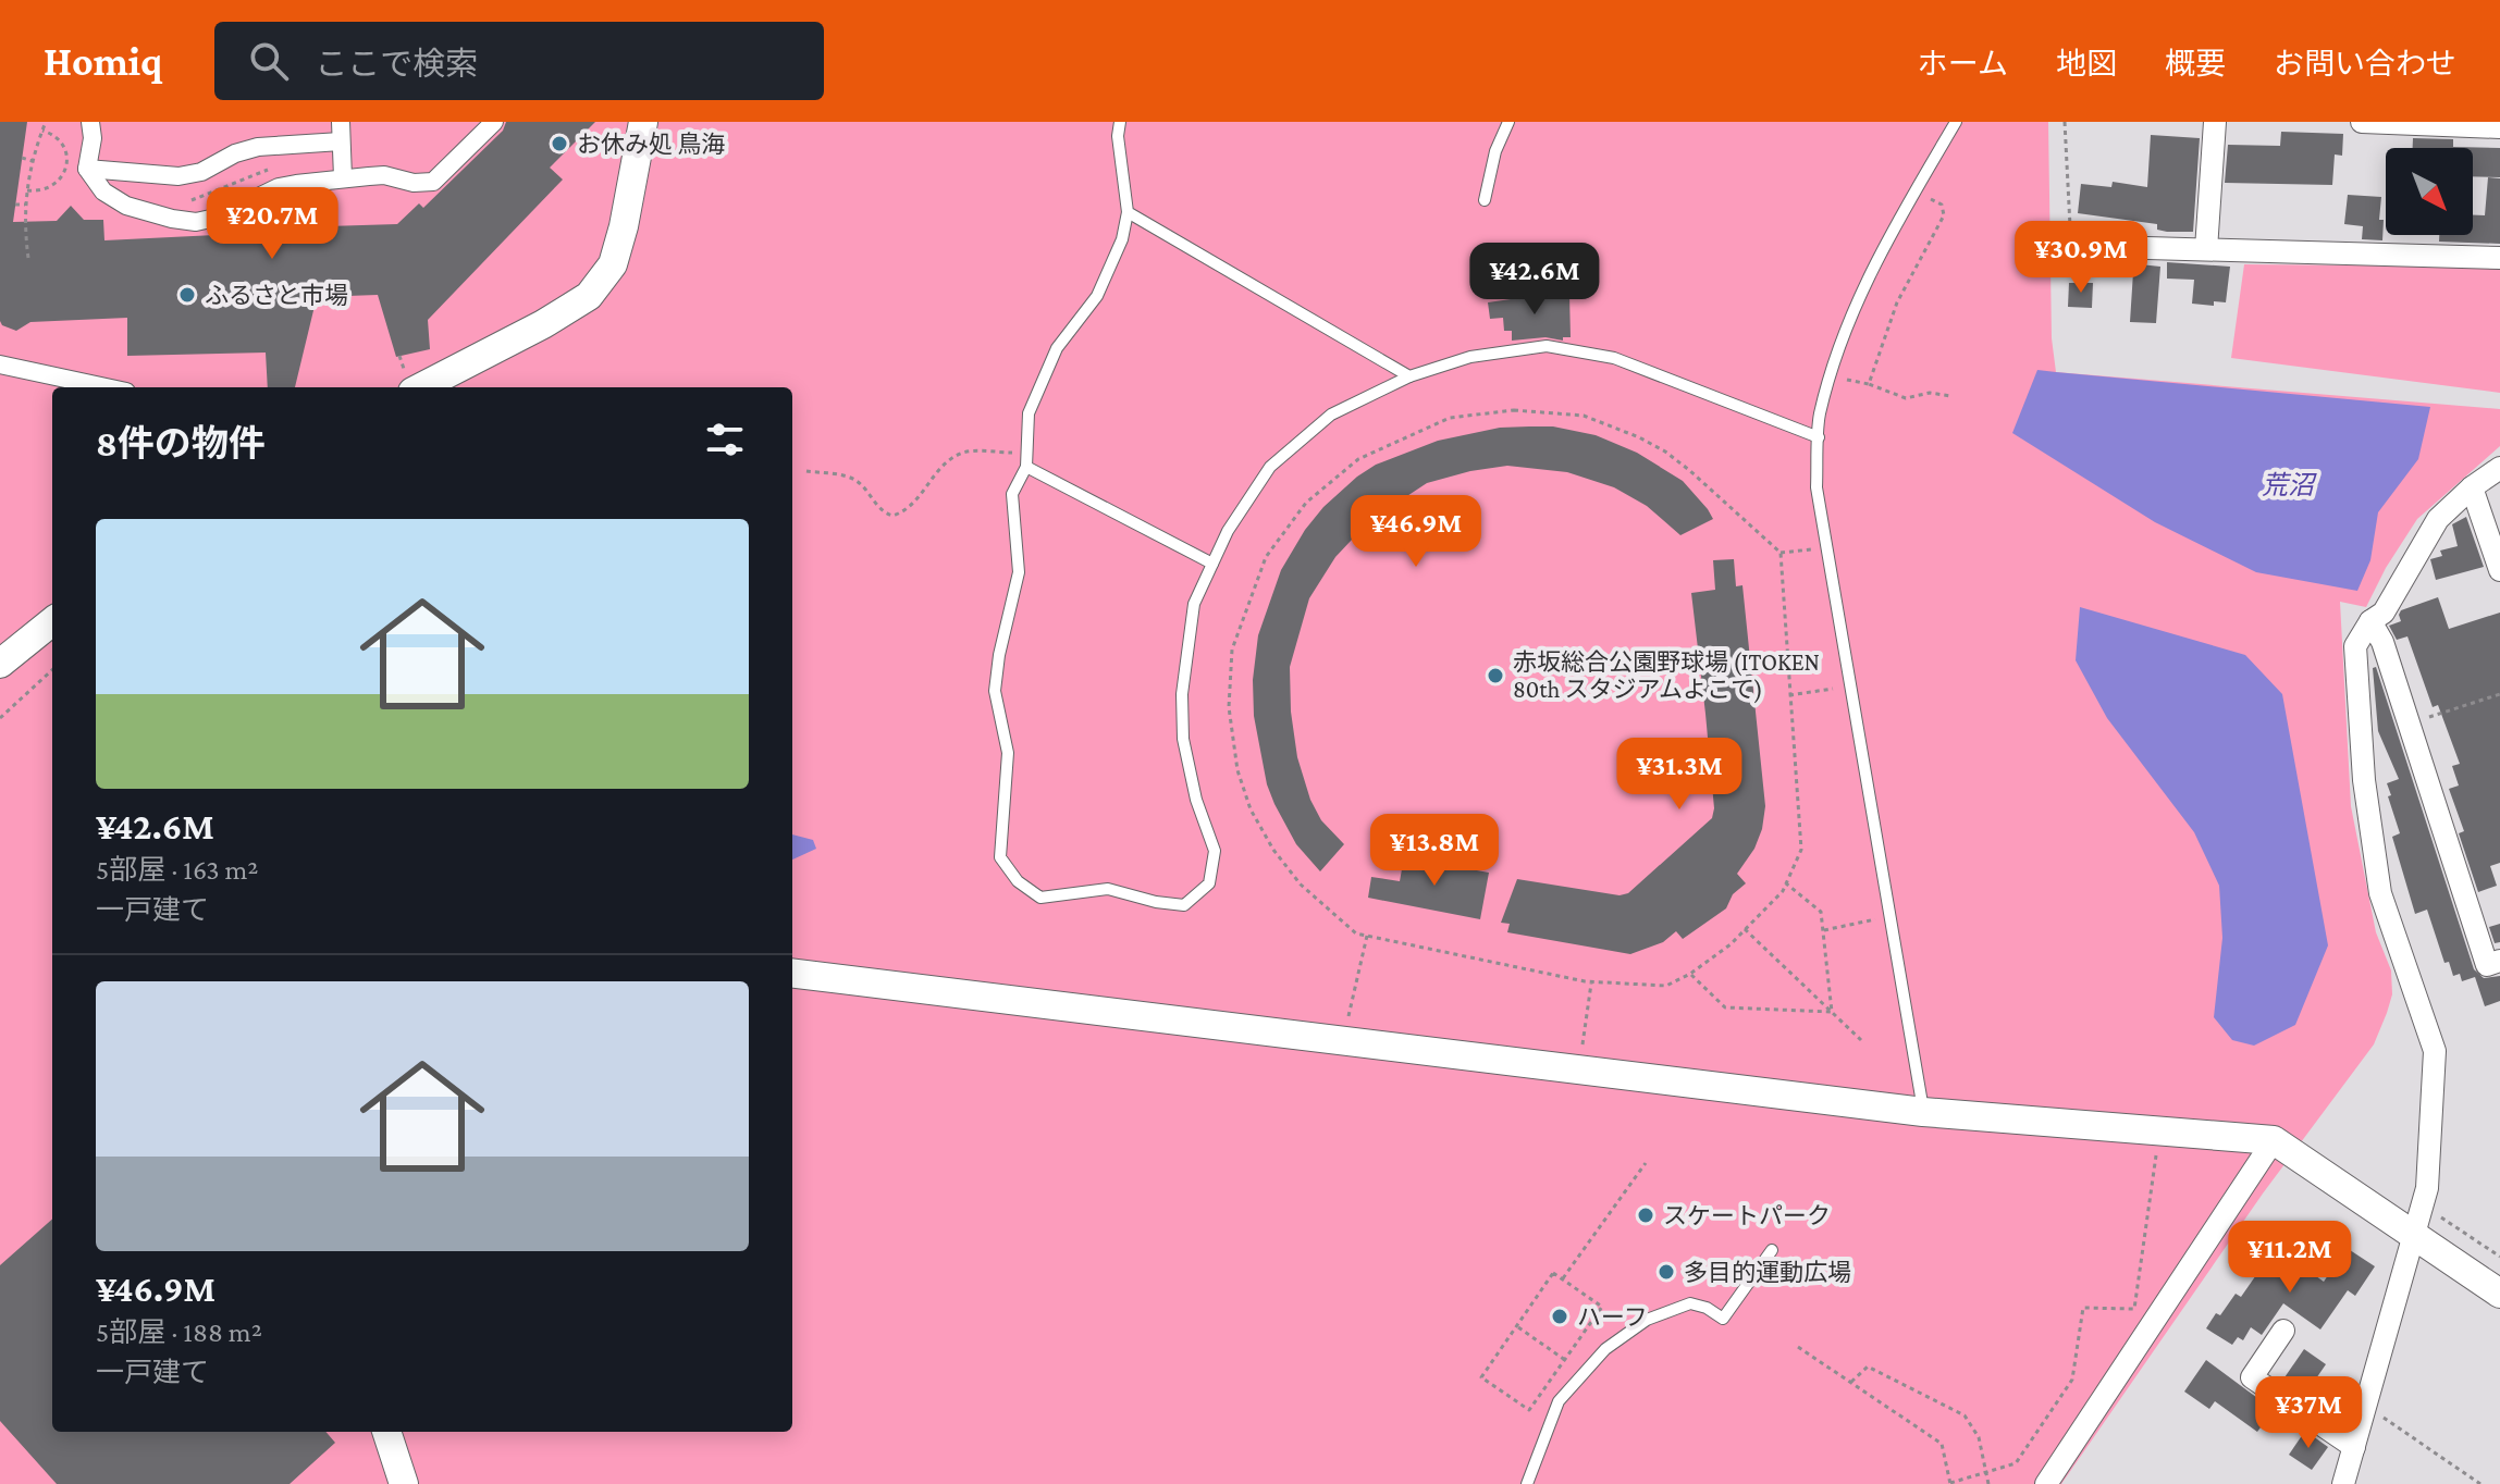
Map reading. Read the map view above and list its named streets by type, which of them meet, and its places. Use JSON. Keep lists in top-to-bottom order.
{
  "water": ["荒沼"],
  "places": [
    "お休み処 鳥海",
    "ふるさと市場",
    "赤坂総合公園野球場 (ITOKEN 80th スタジアムよこて)",
    "スケートパーク",
    "多目的運動広場",
    "ハーフ"
  ],
  "north": "bottom right",
  "page": {
    "header": "Homiq",
    "search": "ここで検索",
    "nav": [
      "ホーム",
      "地図",
      "概要",
      "お問い合わせ"
    ],
    "price": [
      "¥20.7M",
      "¥30.9M",
      "¥42.6M",
      "¥46.9M",
      "¥31.3M",
      "¥13.8M",
      "¥11.2M",
      "¥37M"
    ],
    "heading": "8件の物件",
    "list": [
      {
        "name": "¥42.6M",
        "note": "5部屋 · 163 m² · 一戸建て"
      },
      {
        "name": "¥46.9M",
        "note": "5部屋 · 188 m² · 一戸建て"
      }
    ]
  }
}
